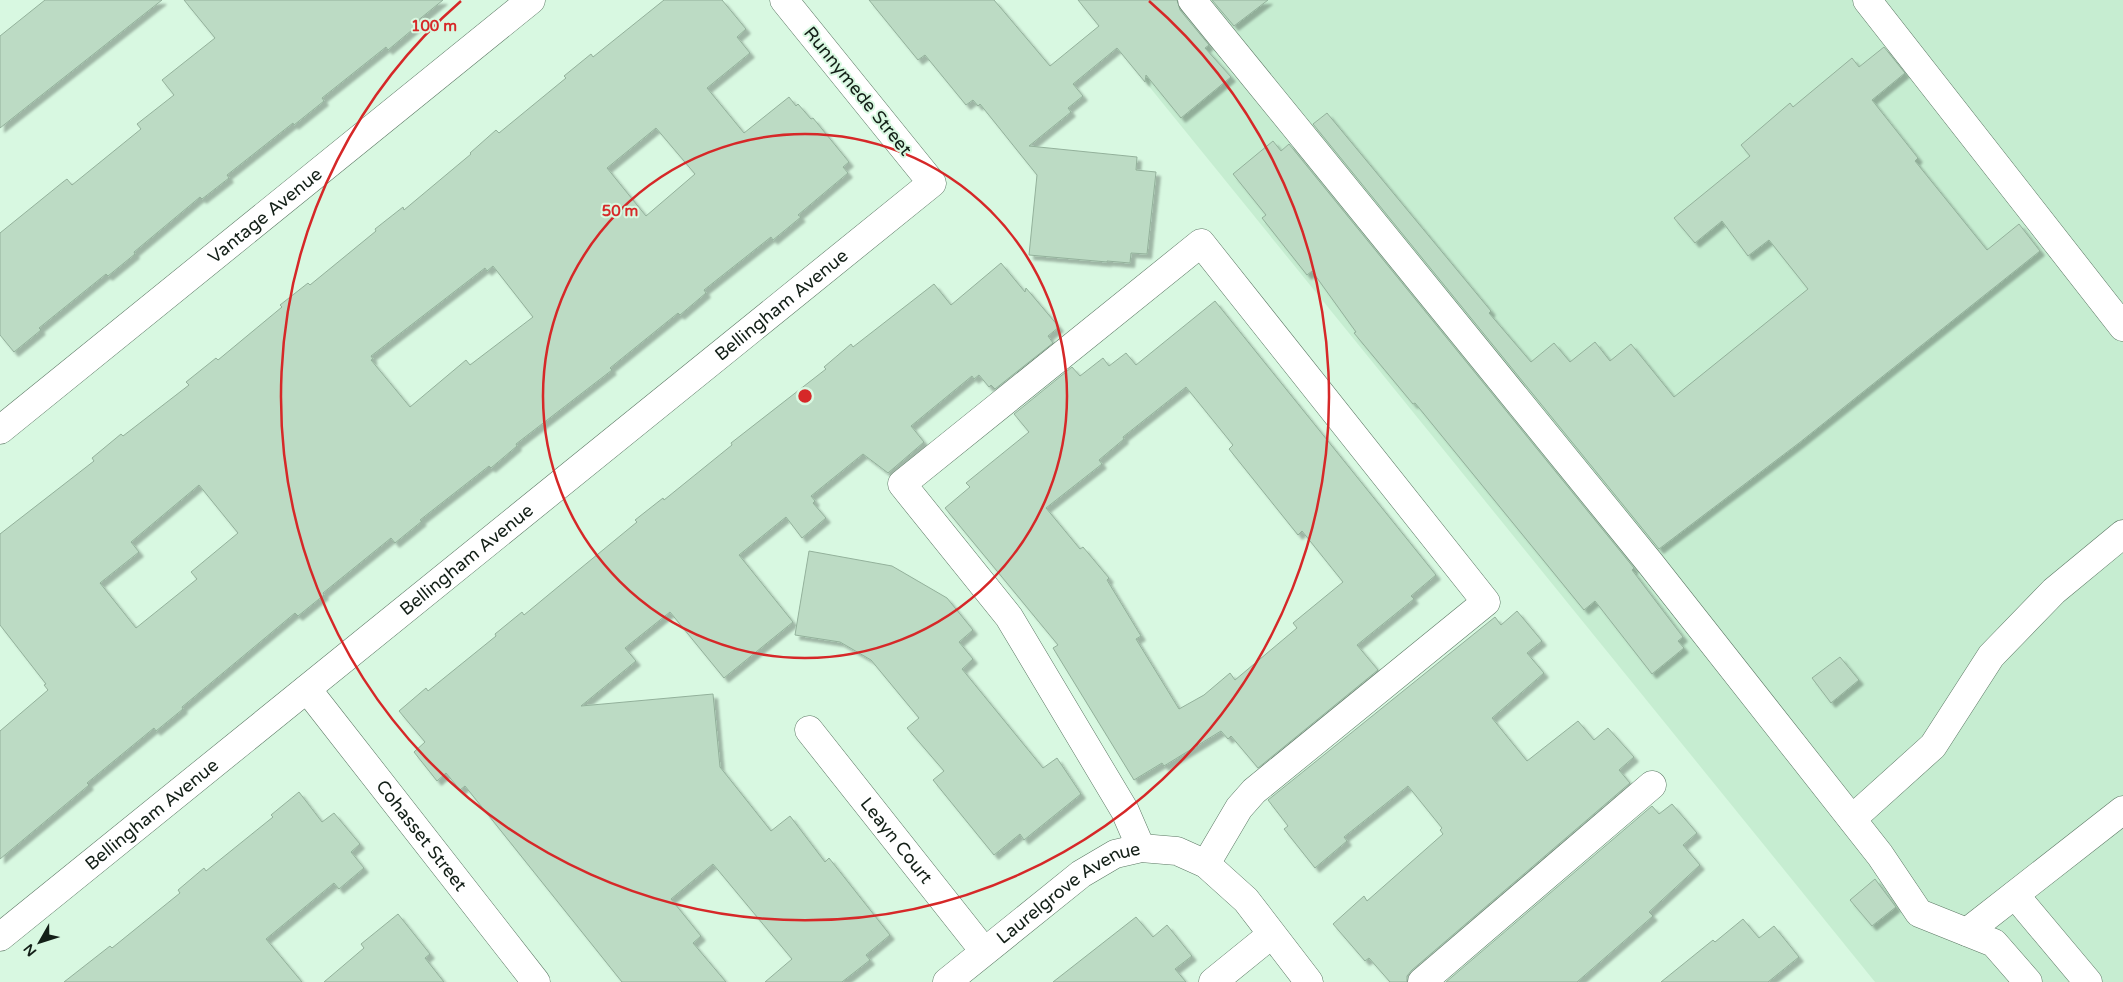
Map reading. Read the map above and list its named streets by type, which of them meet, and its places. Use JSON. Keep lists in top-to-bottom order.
{
  "streets": {
    "street": [
      "Runnymede Street",
      "Vantage Avenue",
      "Bellingham Avenue",
      "Cohasset Street",
      "Leayn Court",
      "Laurelgrove Avenue"
    ]
  },
  "crossings": [
    ["Runnymede Street", "Bellingham Avenue"],
    ["Bellingham Avenue", "Cohasset Street"],
    ["Leayn Court", "Laurelgrove Avenue"]
  ],
  "north": "bottom left",
  "rings": ["100 m", "50 m"]
}
